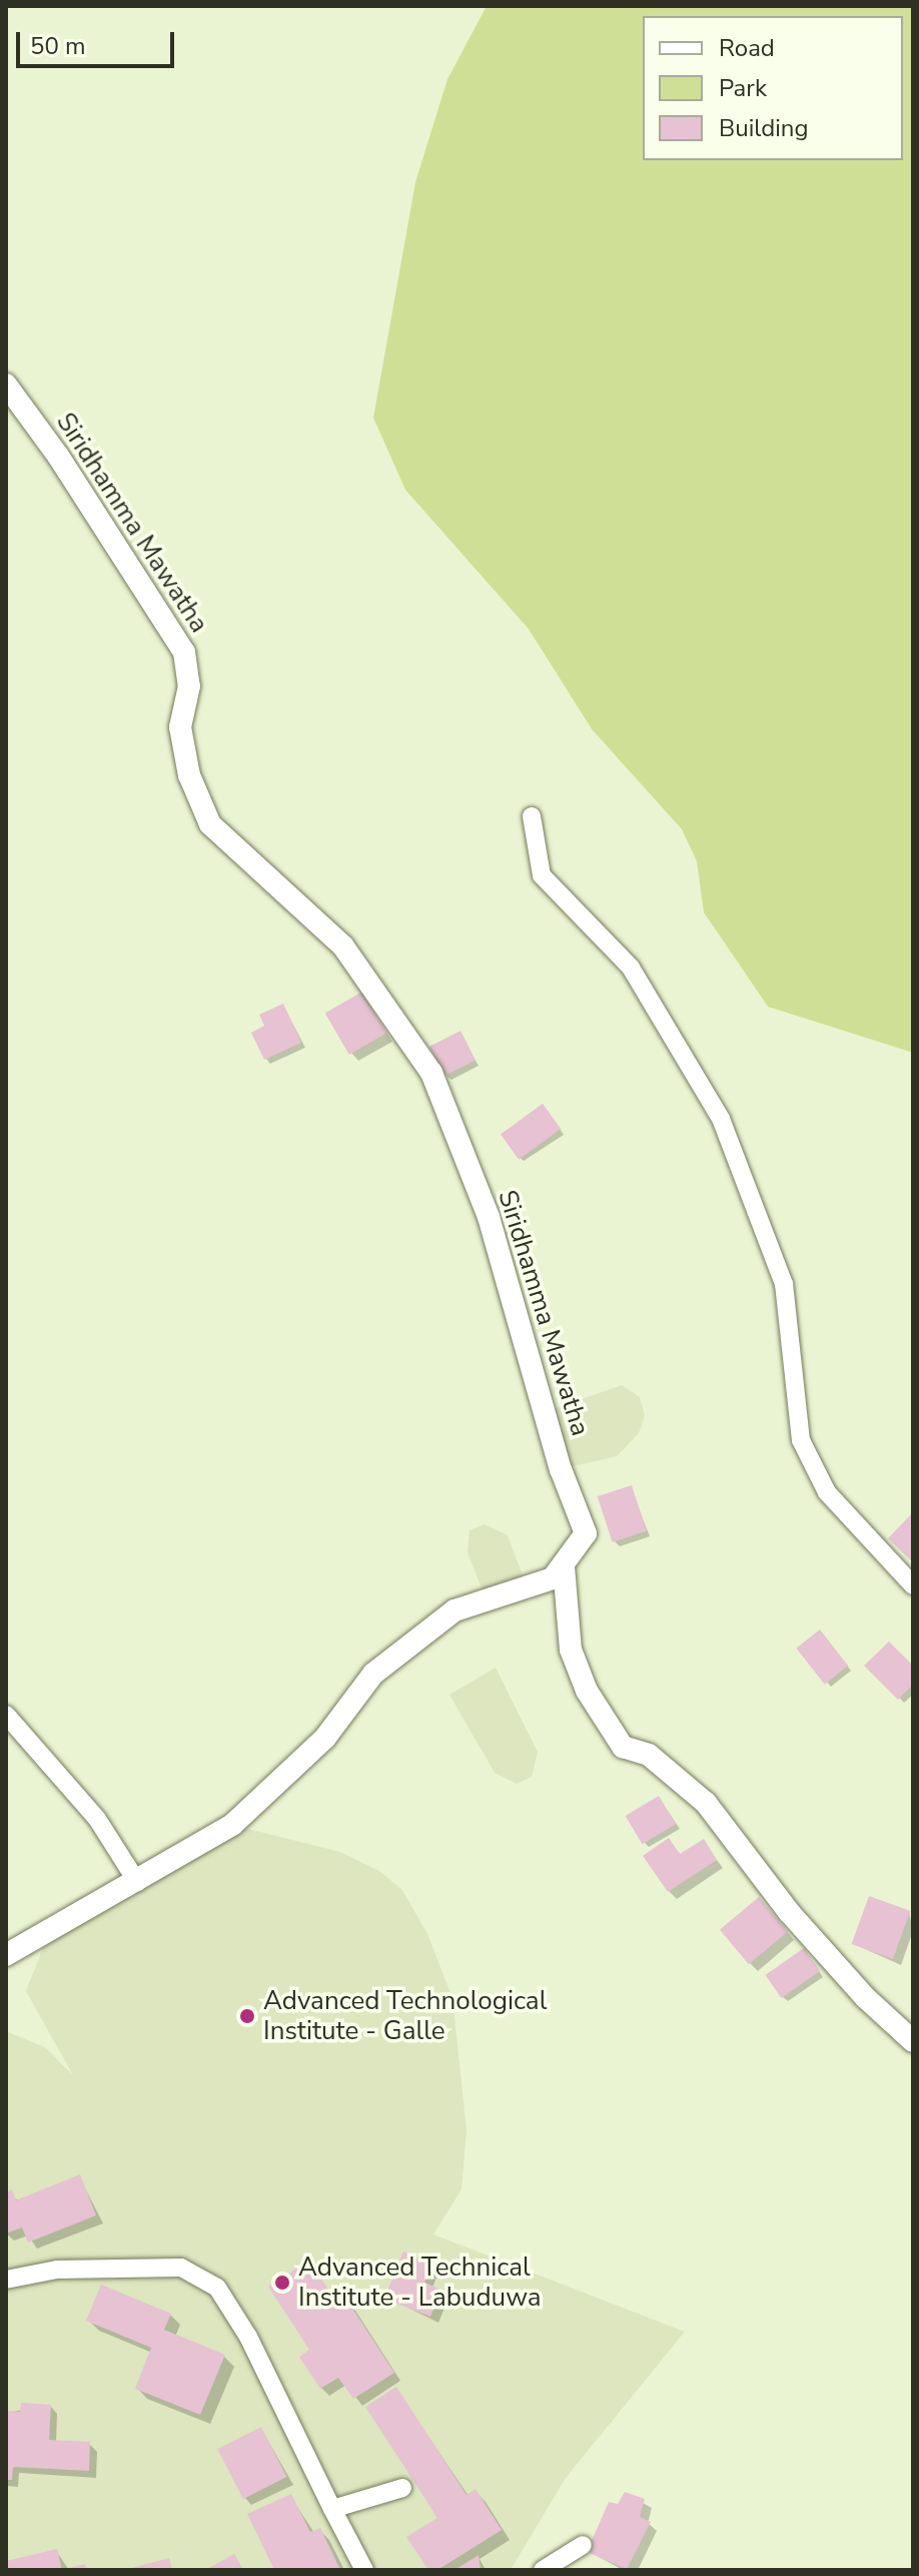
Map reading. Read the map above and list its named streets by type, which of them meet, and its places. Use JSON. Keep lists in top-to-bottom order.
{
  "streets": {
    "street": ["Siridhamma Mawatha"]
  },
  "places": ["Advanced Technological Institute - Galle", "Advanced Technical Institute - Labuduwa"],
  "legend": ["Road", "Park", "Building"],
  "scale_bar": "50 m"
}
